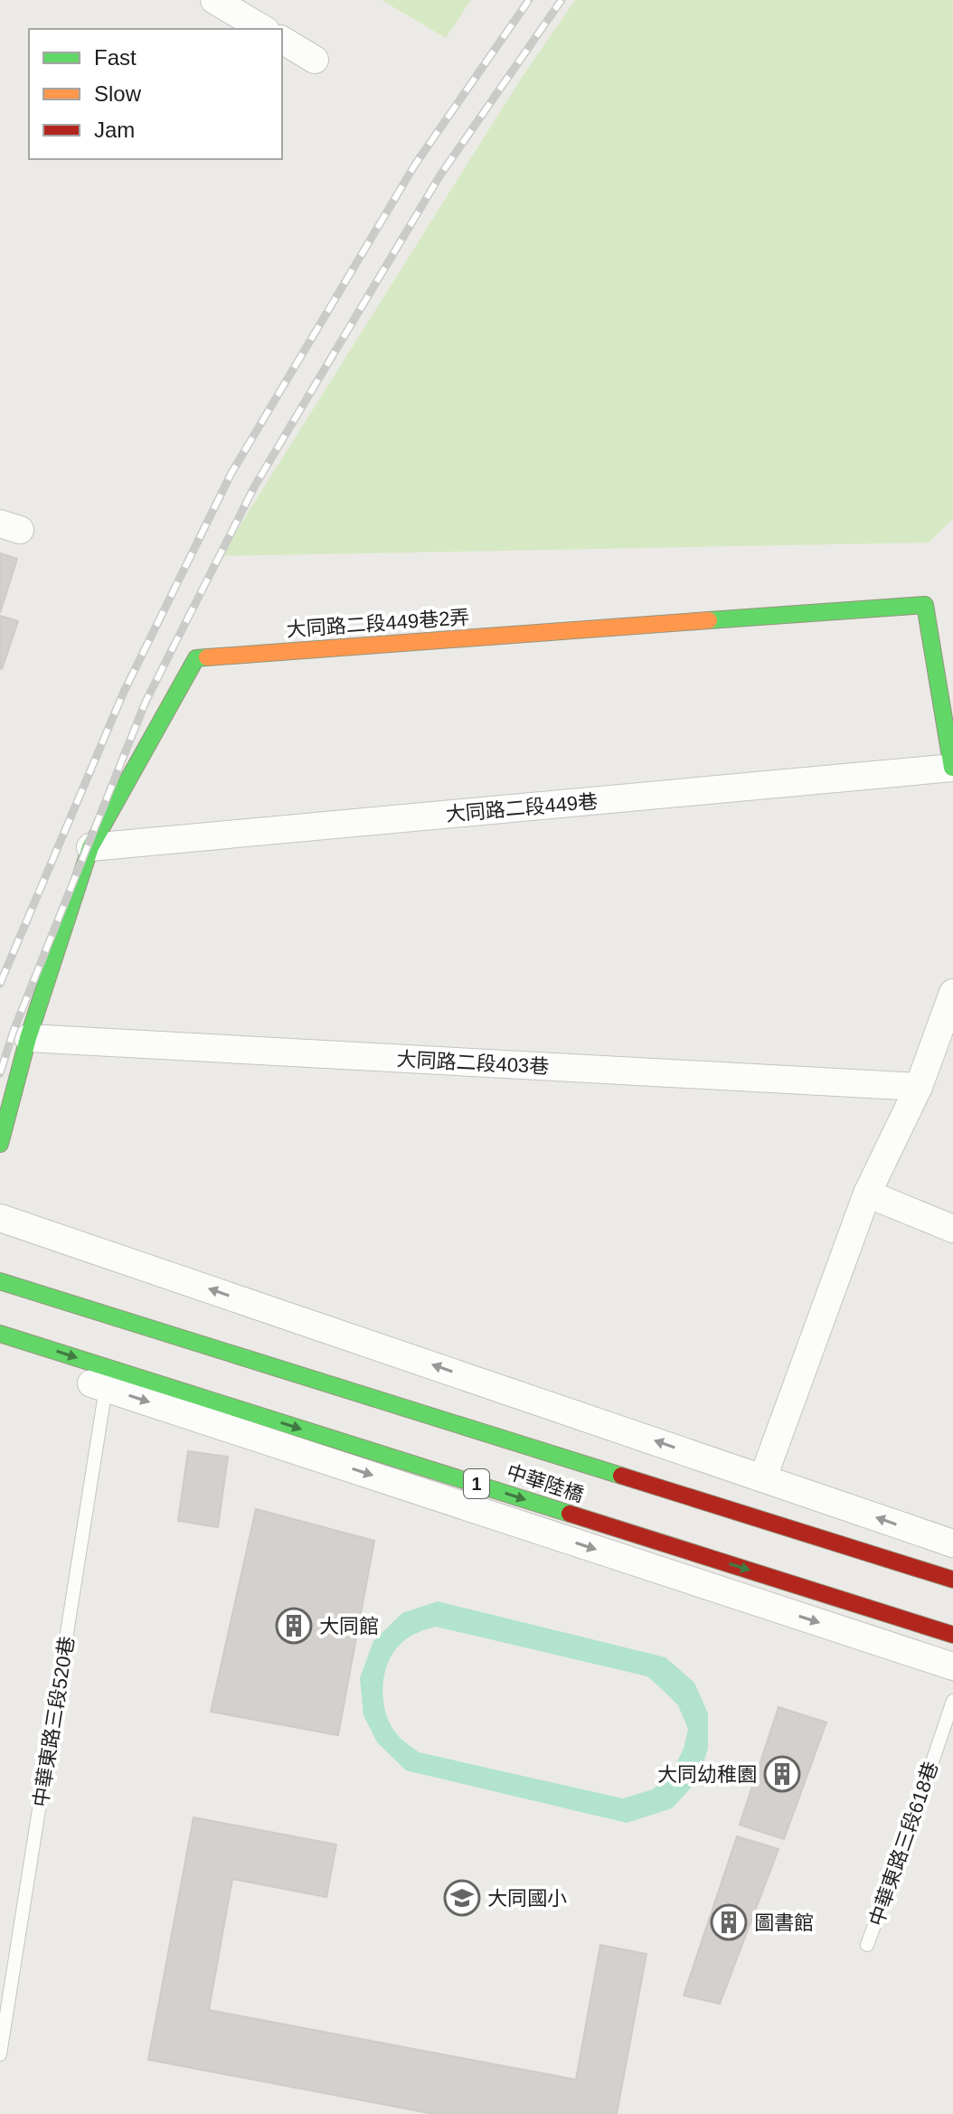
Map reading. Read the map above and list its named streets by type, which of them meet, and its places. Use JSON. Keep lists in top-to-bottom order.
{
  "streets": {
    "main road": ["大同路二段449巷2弄", "中華陸橋", "1"],
    "street": ["大同路二段449巷", "大同路二段403巷"],
    "lane": ["中華東路三段520巷", "中華東路三段618巷"]
  },
  "crossings": [
    ["大同路二段449巷2弄", "大同路二段449巷"],
    ["大同路二段449巷2弄", "大同路二段403巷"]
  ],
  "places": {
    "building": ["大同館", "大同幼稚園", "圖書館"],
    "school or university": ["大同國小"]
  },
  "legend": ["Fast", "Slow", "Jam"]
}
